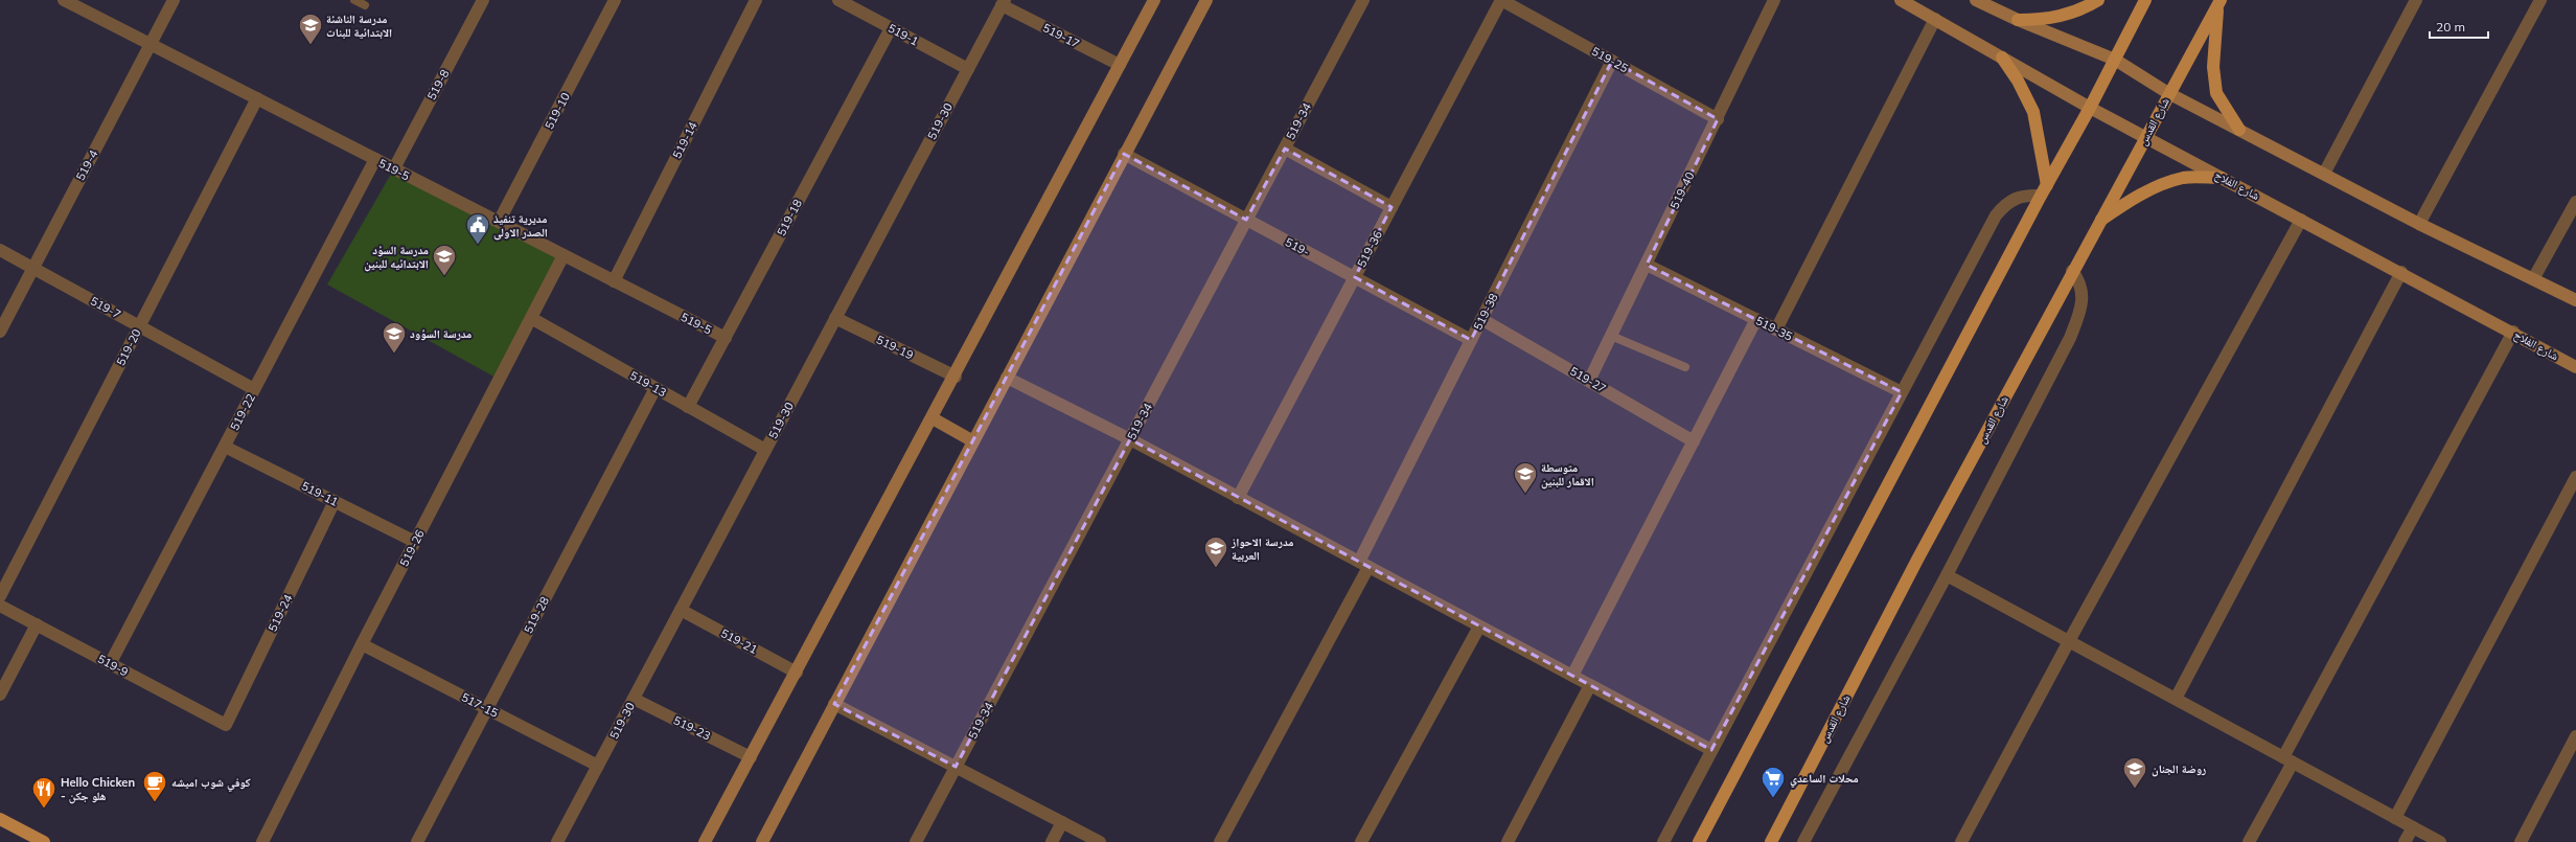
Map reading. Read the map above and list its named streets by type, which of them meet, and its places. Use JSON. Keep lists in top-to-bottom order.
{
  "streets": {
    "main road": ["شارع القدس"],
    "street": [
      "519-1",
      "519-17",
      "519-25",
      "519-8",
      "519-10",
      "519-30",
      "519-34",
      "519-14",
      "519-4",
      "519-5",
      "شارع الفلاح",
      "519-40",
      "519-18",
      "519-",
      "519-36",
      "519-7",
      "519-38",
      "519-35",
      "519-20",
      "519-19",
      "519-27",
      "519-13",
      "519-22",
      "519-11",
      "519-26",
      "519-24",
      "519-28",
      "519-21",
      "519-9",
      "517-15",
      "519-23"
    ]
  },
  "crossings": [
    ["519-1", "519-30"],
    ["519-1", "519-18"],
    ["519-17", "519-30"],
    ["519-25", "519-40"],
    ["519-25", "519-36"],
    ["519-25", "519-38"],
    ["519-8", "519-5"],
    ["519-10", "519-5"],
    ["519-30", "519-19"],
    ["519-30", "519-13"],
    ["519-30", "519-21"],
    ["519-30", "517-15"],
    ["519-30", "519-23"],
    ["519-34", "519-"],
    ["شارع القدس", "شارع الفلاح"],
    ["519-14", "519-5"],
    ["519-4", "519-5"],
    ["519-4", "519-7"],
    ["519-5", "519-18"],
    ["519-5", "519-20"],
    ["519-5", "519-22"],
    ["519-5", "519-26"],
    ["519-40", "519-35"],
    ["519-40", "519-27"],
    ["519-18", "519-13"],
    ["519-", "519-36"],
    ["519-", "519-38"],
    ["519-7", "519-20"],
    ["519-7", "519-22"],
    ["519-38", "519-27"],
    ["519-13", "519-26"],
    ["519-13", "519-28"],
    ["519-22", "519-11"],
    ["519-22", "519-9"],
    ["519-11", "519-26"],
    ["519-11", "519-24"],
    ["519-26", "517-15"],
    ["519-24", "519-9"],
    ["519-28", "517-15"]
  ],
  "places": {
    "school or university": [
      "مدرسة الناشئة الابتدائية للبنات",
      "مدرسة السؤد الابتدائيه للبنين",
      "مدرسة السؤود",
      "متوسطة الاقمار للبنين",
      "مدرسة الاحواز العربية",
      "روضة الجنان"
    ],
    "public building": ["مديرية تنفيذ الصدر الاولى"],
    "supermarket": ["محلات الساعدي"],
    "cafe": ["كوفي شوب اميشه"],
    "restaurant": ["Hello Chicken - هلو جكن"]
  },
  "scale_bar": "20 m"
}
